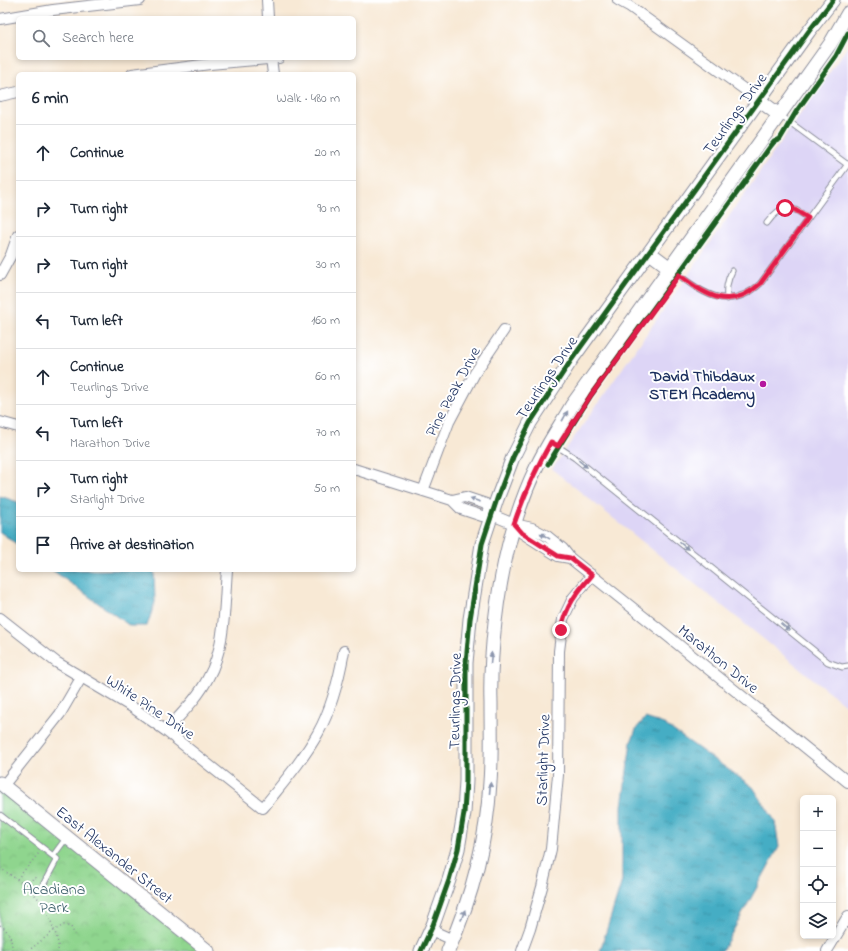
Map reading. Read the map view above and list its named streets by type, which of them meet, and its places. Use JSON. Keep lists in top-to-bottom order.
{
  "streets": {
    "street": [
      "Teurlings Drive",
      "Pine Peak Drive",
      "Marathon Drive",
      "White Pine Drive",
      "Starlight Drive",
      "East Alexander Street"
    ]
  },
  "crossings": [
    ["Teurlings Drive", "Marathon Drive"],
    ["Pine Peak Drive", "Marathon Drive"],
    ["Marathon Drive", "Starlight Drive"]
  ],
  "parks": ["Acadiana Park"],
  "places": ["David Thibdaux STEM Academy"],
  "page": {
    "search": "Search here",
    "heading": ["6 min", "Walk · 480 m"],
    "list": [
      ["Continue", "20 m"],
      ["Turn right", "90 m"],
      ["Turn right", "30 m"],
      ["Turn left", "160 m"],
      ["Continue", "Teurlings Drive", "60 m"],
      ["Turn left", "Marathon Drive", "70 m"],
      ["Turn right", "Starlight Drive", "50 m"],
      "Arrive at destination"
    ],
    "map_buttons": ["+", "−"]
  }
}
